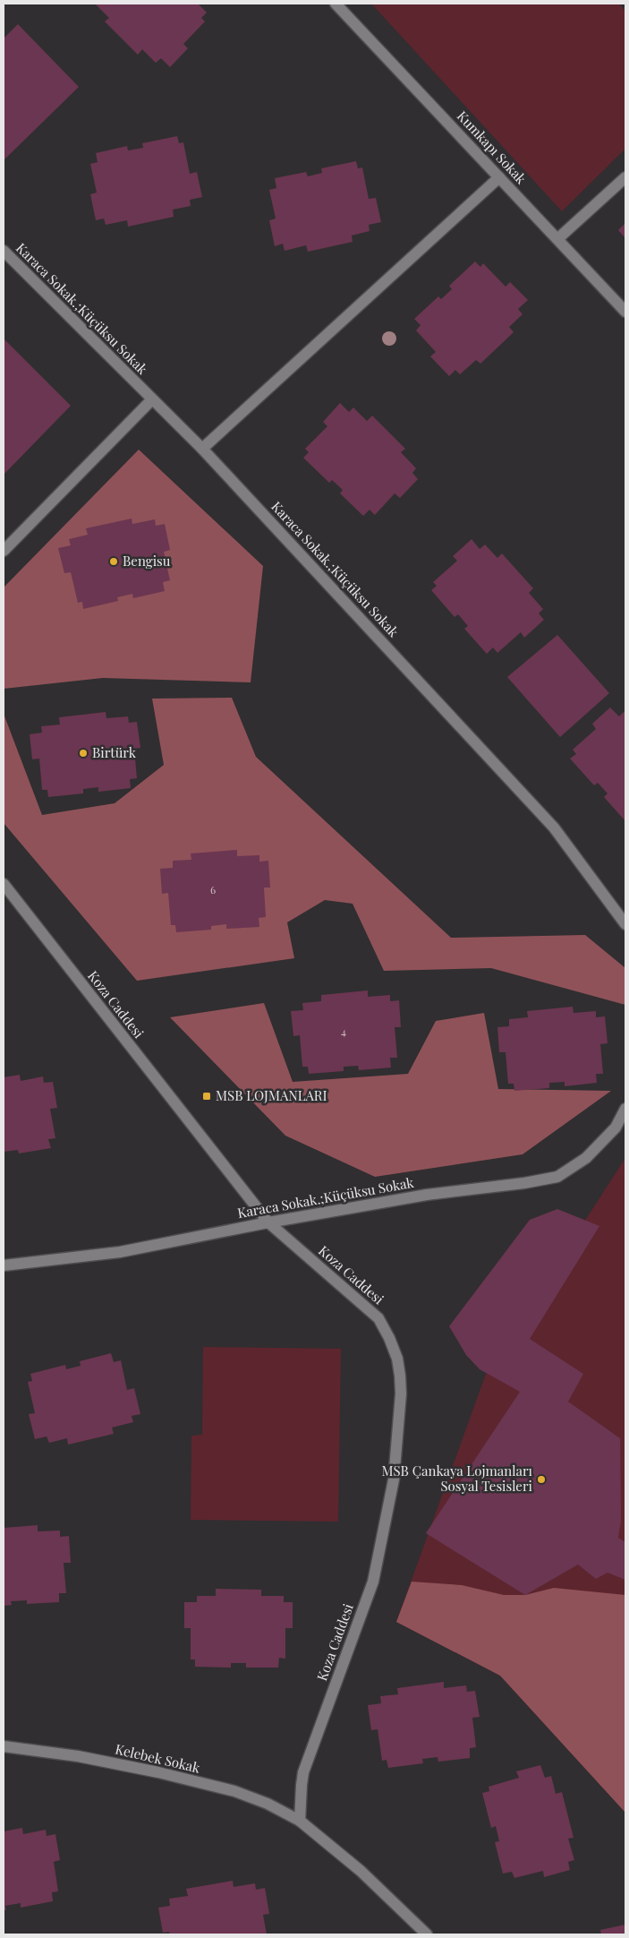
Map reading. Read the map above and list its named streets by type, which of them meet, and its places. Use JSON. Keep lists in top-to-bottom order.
{
  "streets": {
    "street": [
      "Kumkapı Sokak",
      "Karaca Sokak.;Küçüksu Sokak",
      "Koza Caddesi",
      "Kelebek Sokak"
    ]
  },
  "crossings": [
    ["Karaca Sokak.;Küçüksu Sokak", "Koza Caddesi"],
    ["Koza Caddesi", "Kelebek Sokak"]
  ],
  "places": {
    "other": ["Bengisu", "Birtürk", "MSB Çankaya Lojmanları Sosyal Tesisleri"],
    "transit": ["MSB LOJMANLARI"]
  },
  "house_numbers": ["6", "4"]
}
